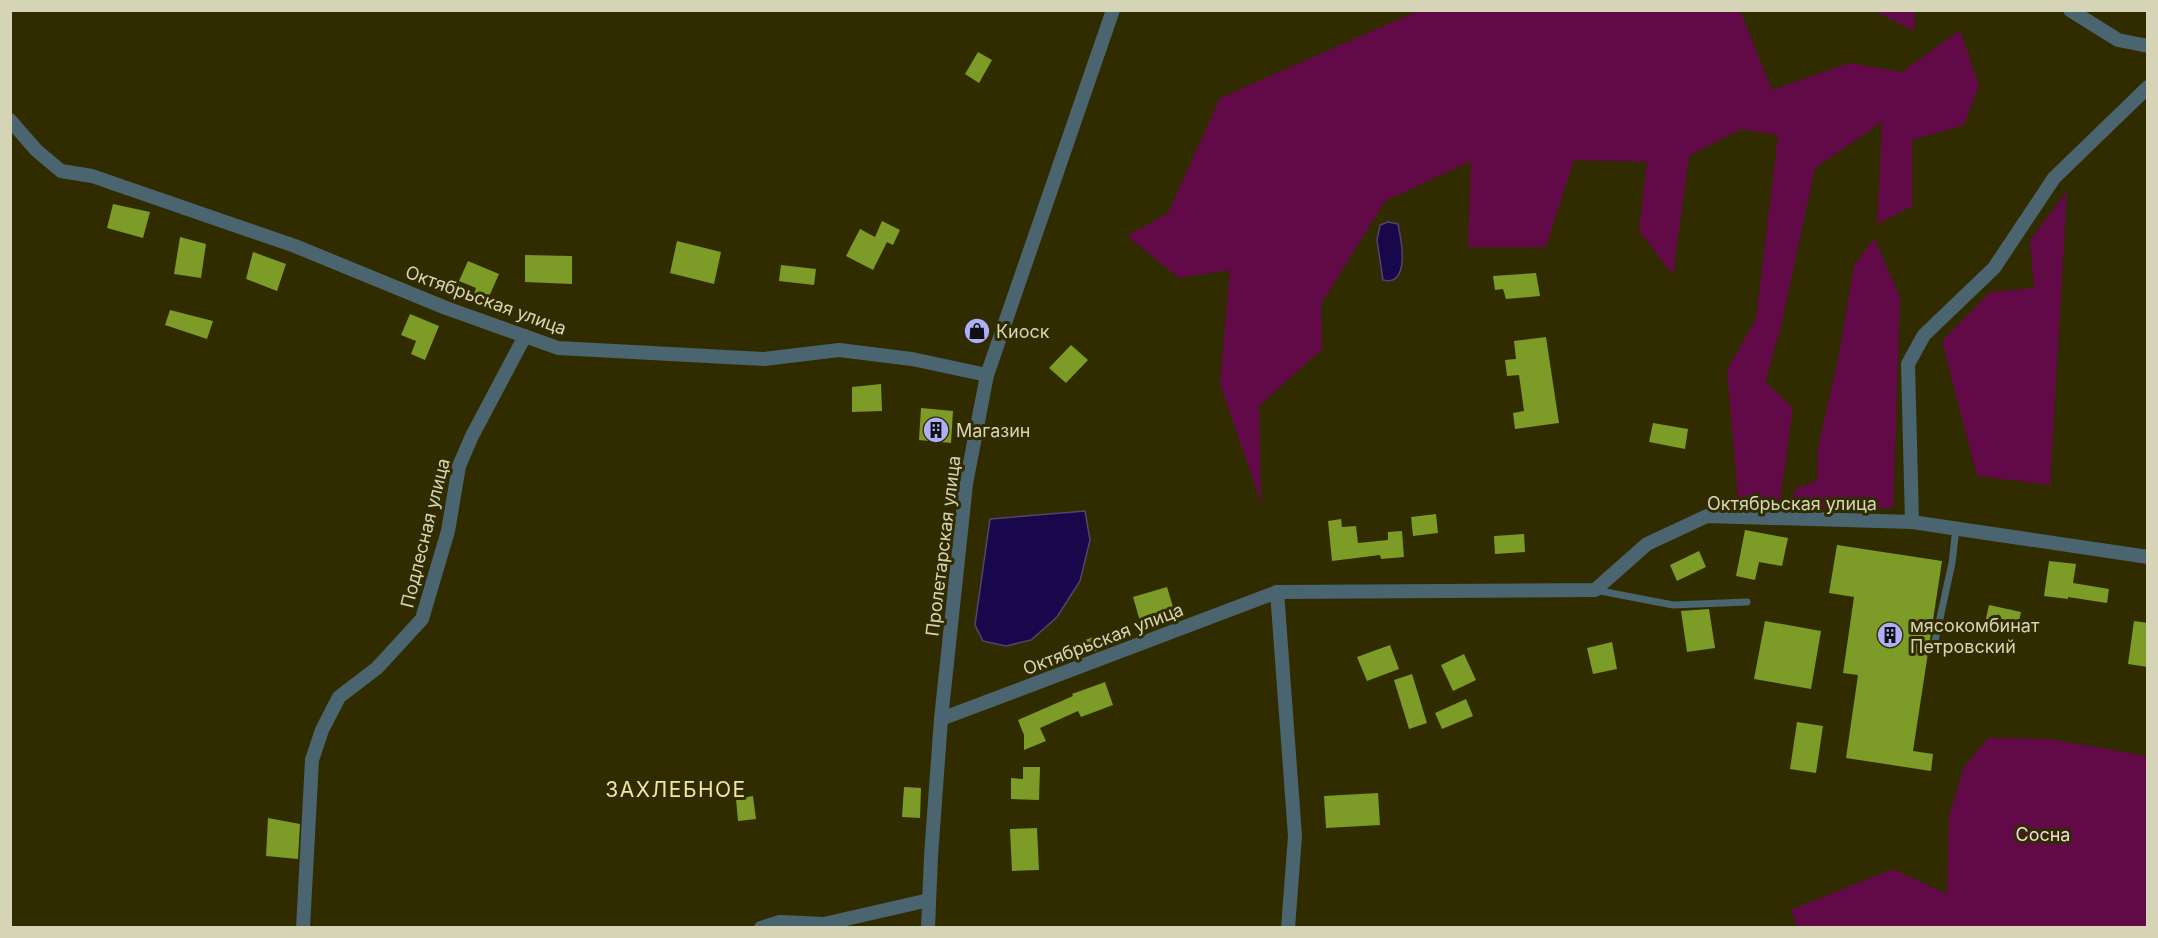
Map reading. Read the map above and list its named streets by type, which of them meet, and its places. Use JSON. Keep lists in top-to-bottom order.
{
  "streets": {
    "street": ["Октябрьская улица", "Подлесная улица", "Пролетарская улица"]
  },
  "crossings": [
    ["Октябрьская улица", "Подлесная улица"],
    ["Октябрьская улица", "Пролетарская улица"]
  ],
  "districts": ["ЗАХЛЕБНОЕ"],
  "parks": ["Сосна"],
  "places": {
    "shop": ["Киоск"],
    "building": ["Магазин", "мясокомбинат Петровский"]
  }
}
